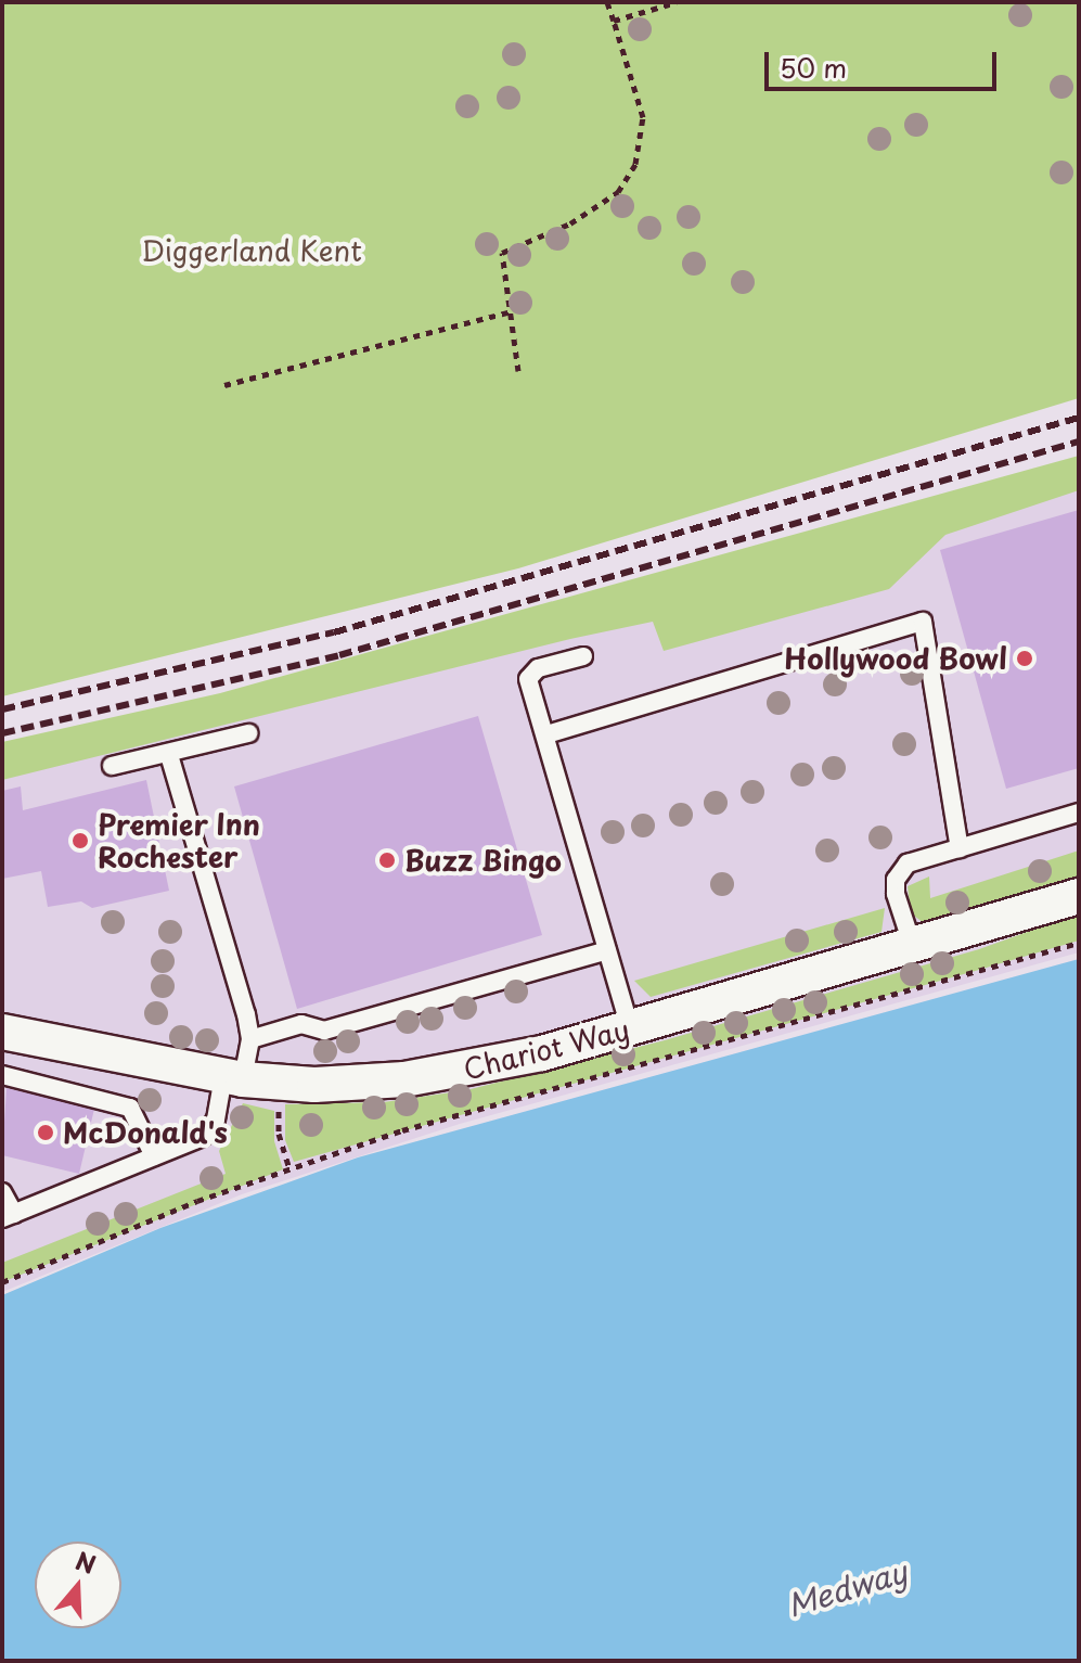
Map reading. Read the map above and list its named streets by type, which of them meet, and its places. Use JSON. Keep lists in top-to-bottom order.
{
  "streets": {
    "street": ["Chariot Way"]
  },
  "water": ["Medway"],
  "parks": ["Diggerland Kent"],
  "places": [
    "Hollywood Bowl",
    "Premier Inn Rochester",
    "Buzz Bingo",
    "McDonald's"
  ],
  "scale_bar": "50 m",
  "north": "top"
}
